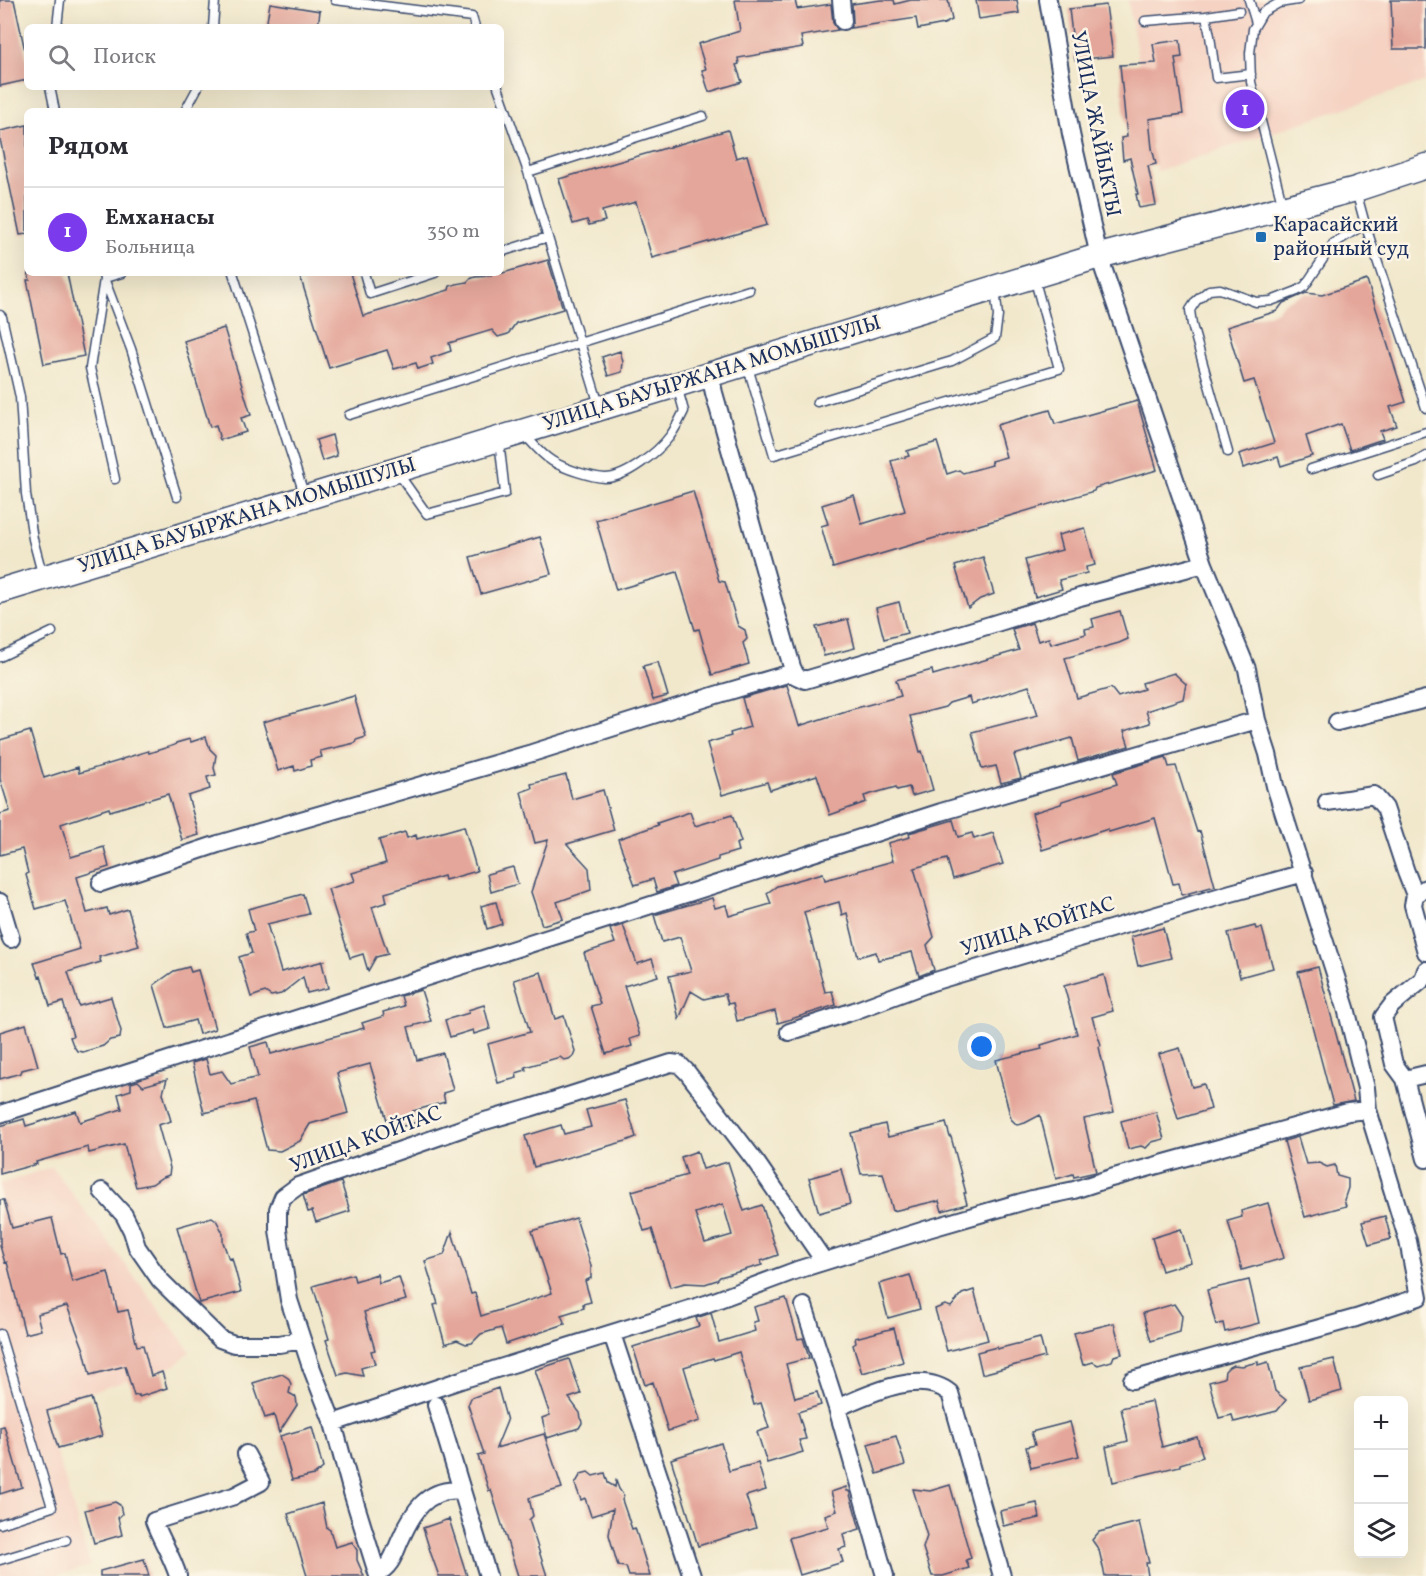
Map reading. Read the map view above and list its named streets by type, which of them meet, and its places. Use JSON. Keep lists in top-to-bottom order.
{
  "streets": {
    "street": ["УЛИЦА ЖАЙЫКТЫ", "УЛИЦА БАУЫРЖАНА МОМЫШУЛЫ", "УЛИЦА КОЙТАС"]
  },
  "crossings": [
    ["УЛИЦА ЖАЙЫКТЫ", "УЛИЦА БАУЫРЖАНА МОМЫШУЛЫ"],
    ["УЛИЦА ЖАЙЫКТЫ", "УЛИЦА КОЙТАС"]
  ],
  "places": {
    "transit": ["Карасайский районный суд"]
  },
  "page": {
    "search": "Поиск",
    "pins": "1",
    "heading": "Рядом",
    "list": [
      {
        "mark": "1",
        "name": "Емханасы",
        "note": "Больница",
        "value": "350 m"
      }
    ],
    "map_buttons": ["+", "−"]
  }
}
